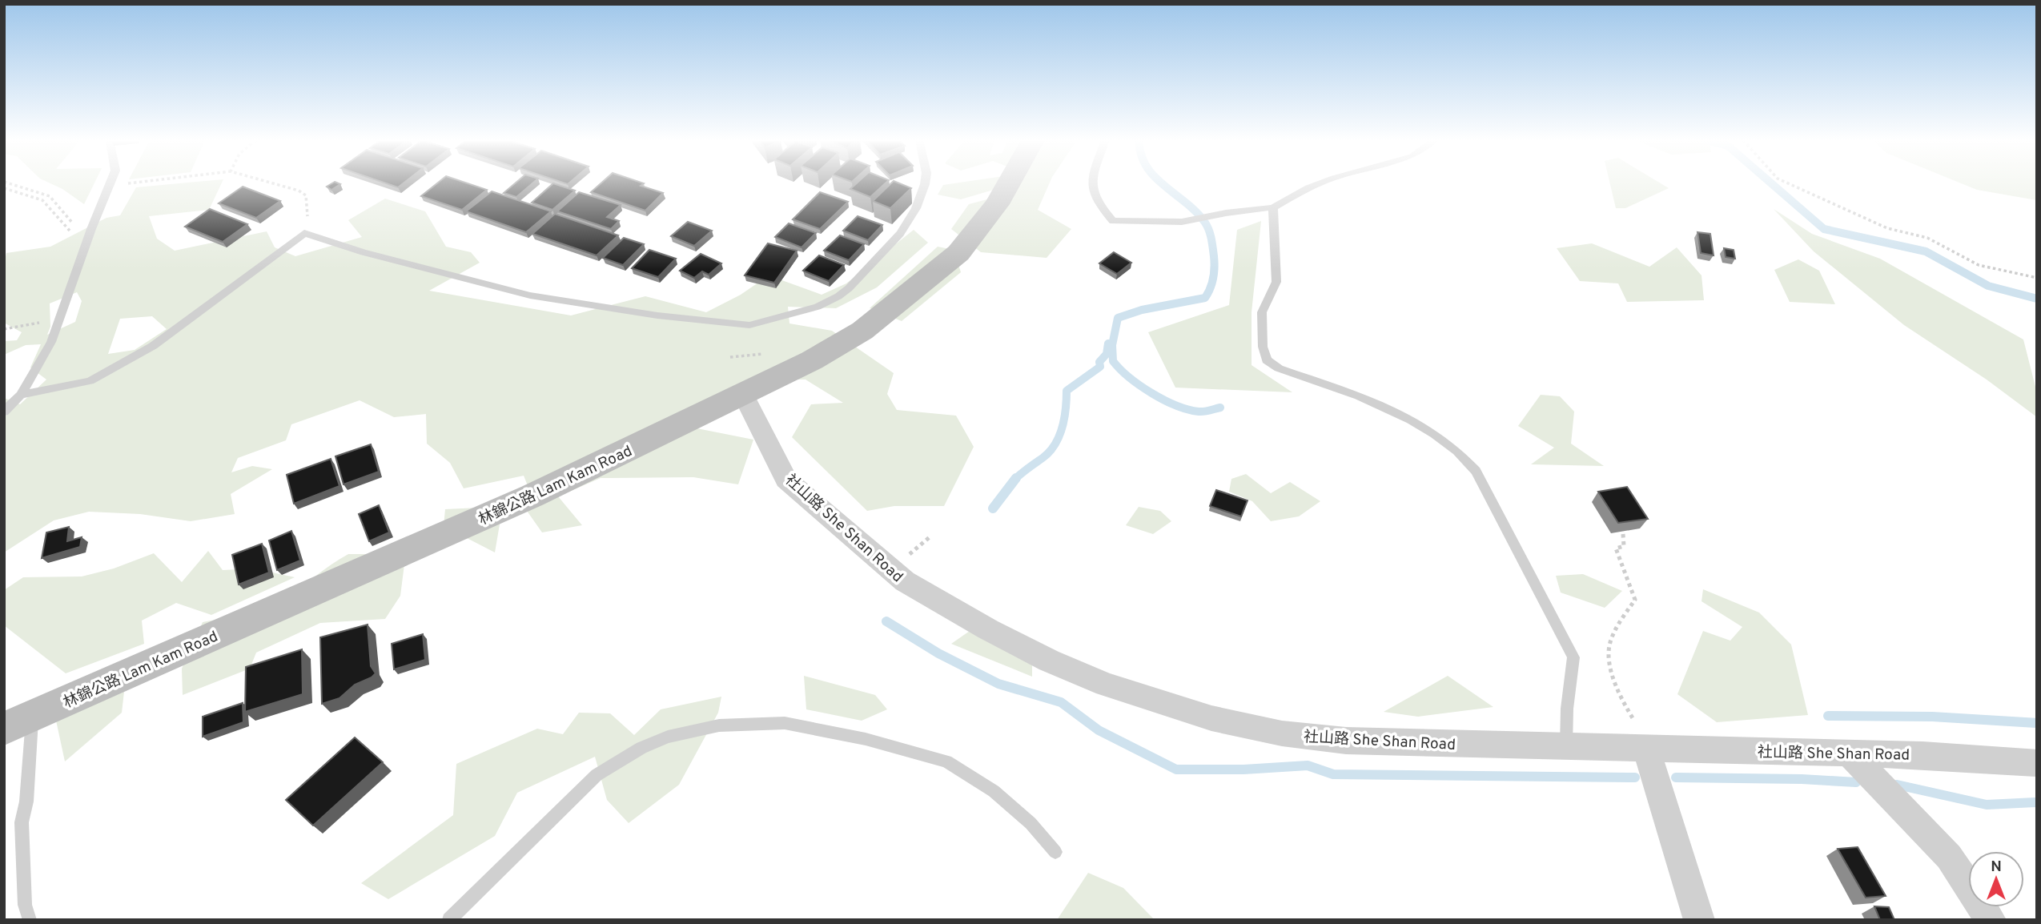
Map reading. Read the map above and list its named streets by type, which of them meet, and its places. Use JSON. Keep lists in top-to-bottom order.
{
  "streets": {
    "main road": ["林錦公路 Lam Kam Road"],
    "street": ["社山路 She Shan Road"]
  },
  "crossings": [
    ["林錦公路 Lam Kam Road", "社山路 She Shan Road"]
  ],
  "north": "top"
}
